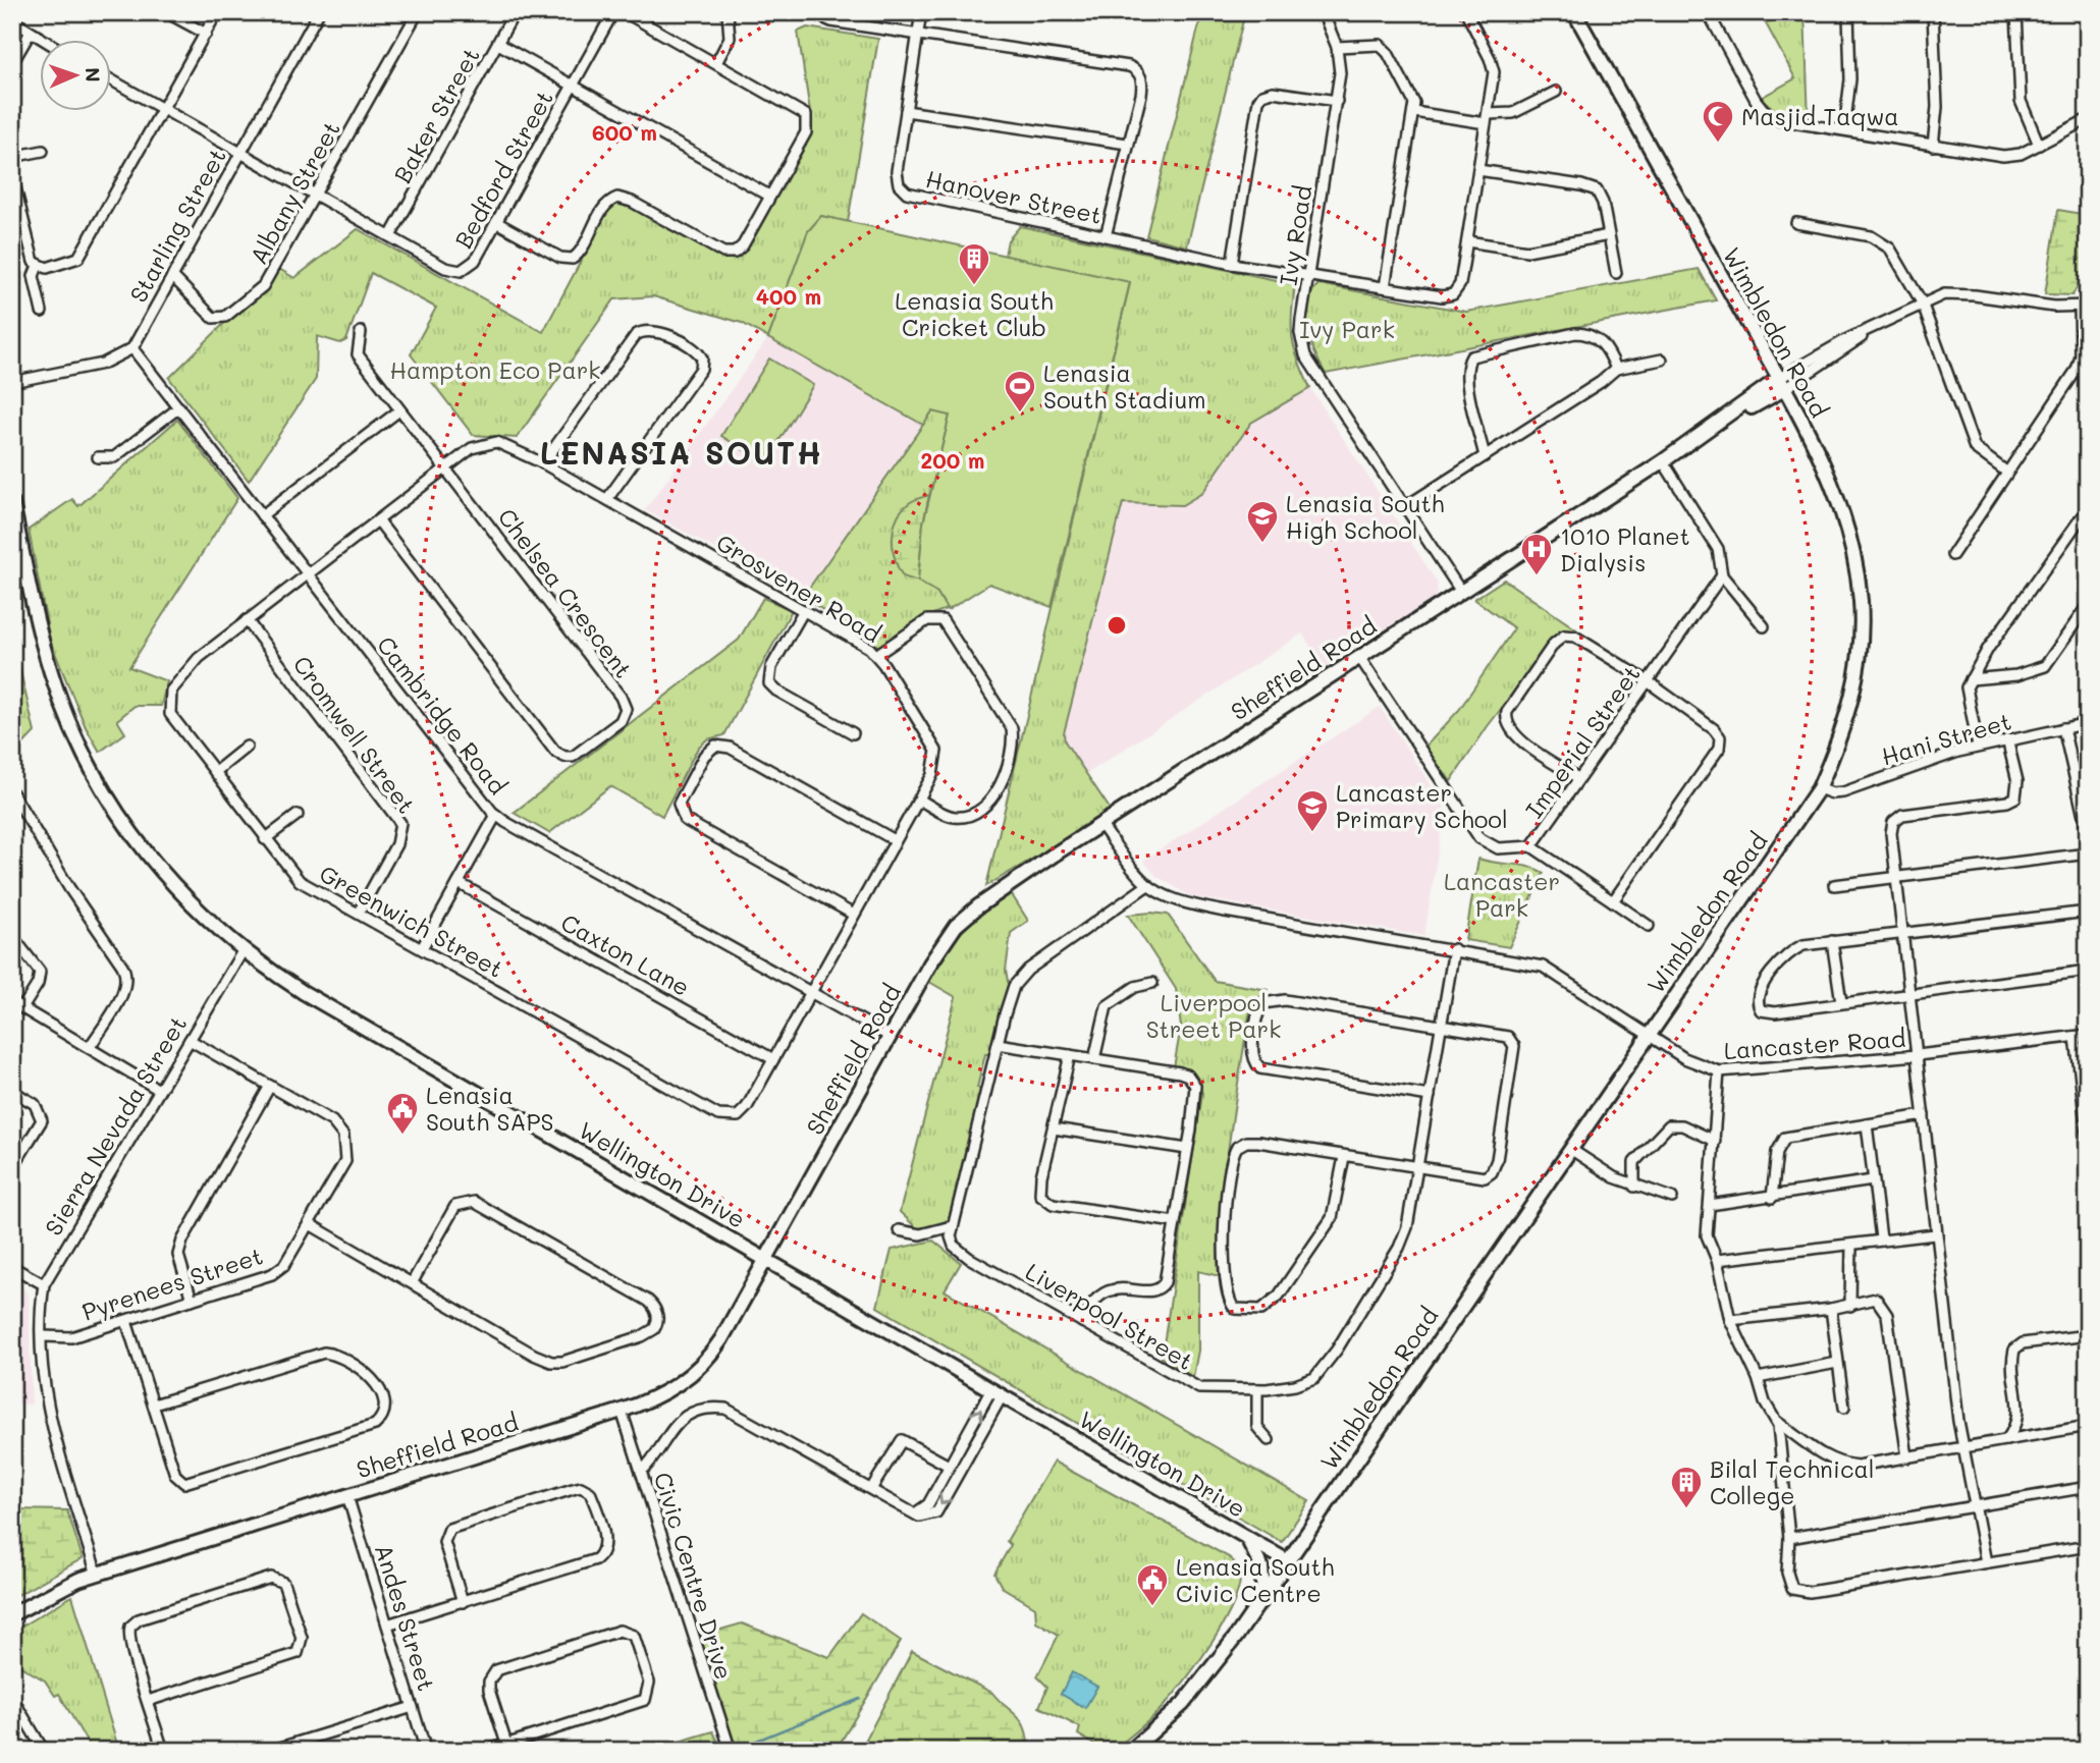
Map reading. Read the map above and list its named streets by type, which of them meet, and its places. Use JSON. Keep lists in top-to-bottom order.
{
  "streets": {
    "street": [
      "Baker Street",
      "Bedford Street",
      "Albany Street",
      "Hanover Street",
      "Starling Street",
      "Ivy Road",
      "Wimbledon Road",
      "Grosvener Road",
      "Chelsea Crescent",
      "Sheffield Road",
      "Cambridge Road",
      "Cromwell Street",
      "Hani Street",
      "Imperial Street",
      "Greenwich Street",
      "Caxton Lane",
      "Lancaster Road",
      "Sierra Nevada Street",
      "Wellington Drive",
      "Pyrenees Street",
      "Liverpool Street",
      "Civic Centre Drive",
      "Andes Street"
    ]
  },
  "crossings": [
    ["Baker Street", "Bedford Street"],
    ["Bedford Street", "Albany Street"],
    ["Bedford Street", "Starling Street"],
    ["Albany Street", "Starling Street"],
    ["Hanover Street", "Ivy Road"],
    ["Starling Street", "Cambridge Road"],
    ["Ivy Road", "Sheffield Road"],
    ["Wimbledon Road", "Sheffield Road"],
    ["Wimbledon Road", "Hani Street"],
    ["Wimbledon Road", "Lancaster Road"],
    ["Wimbledon Road", "Wellington Drive"],
    ["Grosvener Road", "Chelsea Crescent"],
    ["Grosvener Road", "Cambridge Road"],
    ["Grosvener Road", "Greenwich Street"],
    ["Grosvener Road", "Caxton Lane"],
    ["Sheffield Road", "Cambridge Road"],
    ["Sheffield Road", "Imperial Street"],
    ["Sheffield Road", "Sierra Nevada Street"],
    ["Sheffield Road", "Wellington Drive"],
    ["Sheffield Road", "Civic Centre Drive"],
    ["Sheffield Road", "Andes Street"],
    ["Cambridge Road", "Greenwich Street"],
    ["Cromwell Street", "Greenwich Street"],
    ["Lancaster Road", "Liverpool Street"],
    ["Sierra Nevada Street", "Wellington Drive"],
    ["Sierra Nevada Street", "Pyrenees Street"]
  ],
  "districts": ["LENASIA SOUTH"],
  "parks": [
    "Ivy Park",
    "Hampton Eco Park",
    "Lancaster Park",
    "Liverpool Street Park"
  ],
  "places": {
    "mosque": ["Masjid Taqwa"],
    "building": ["Lenasia South Cricket Club", "Bilal Technical College"],
    "sports": ["Lenasia South Stadium"],
    "school or university": ["Lenasia South High School", "Lancaster Primary School"],
    "hospital": ["1010 Planet Dialysis"],
    "public building": ["Lenasia South SAPS", "Lenasia South Civic Centre"]
  },
  "north": "right",
  "rings": ["600 m", "400 m", "200 m"]
}
